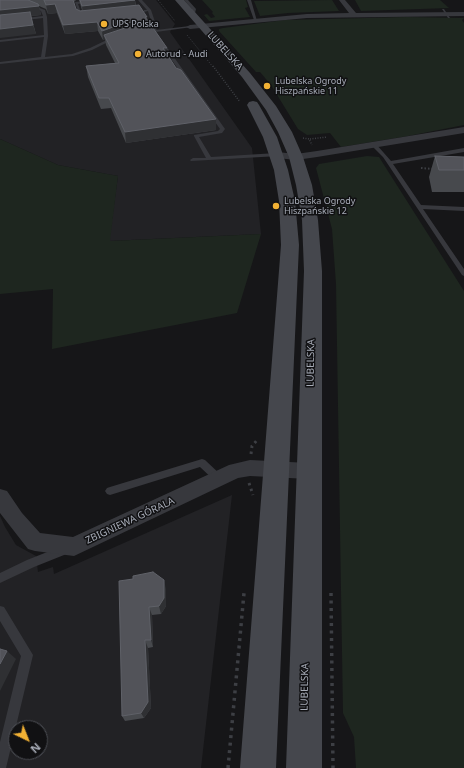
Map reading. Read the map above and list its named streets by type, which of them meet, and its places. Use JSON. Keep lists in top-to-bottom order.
{
  "streets": {
    "main road": ["LUBELSKA"],
    "street": ["ZBIGNIEWA GÓRALA"]
  },
  "crossings": [
    ["LUBELSKA", "ZBIGNIEWA GÓRALA"]
  ],
  "places": [
    "UPS Polska",
    "Autorud - Audi",
    "Lubelska Ogrody Hiszpańskie 11",
    "Lubelska Ogrody Hiszpańskie 12"
  ],
  "north": "bottom right"
}
